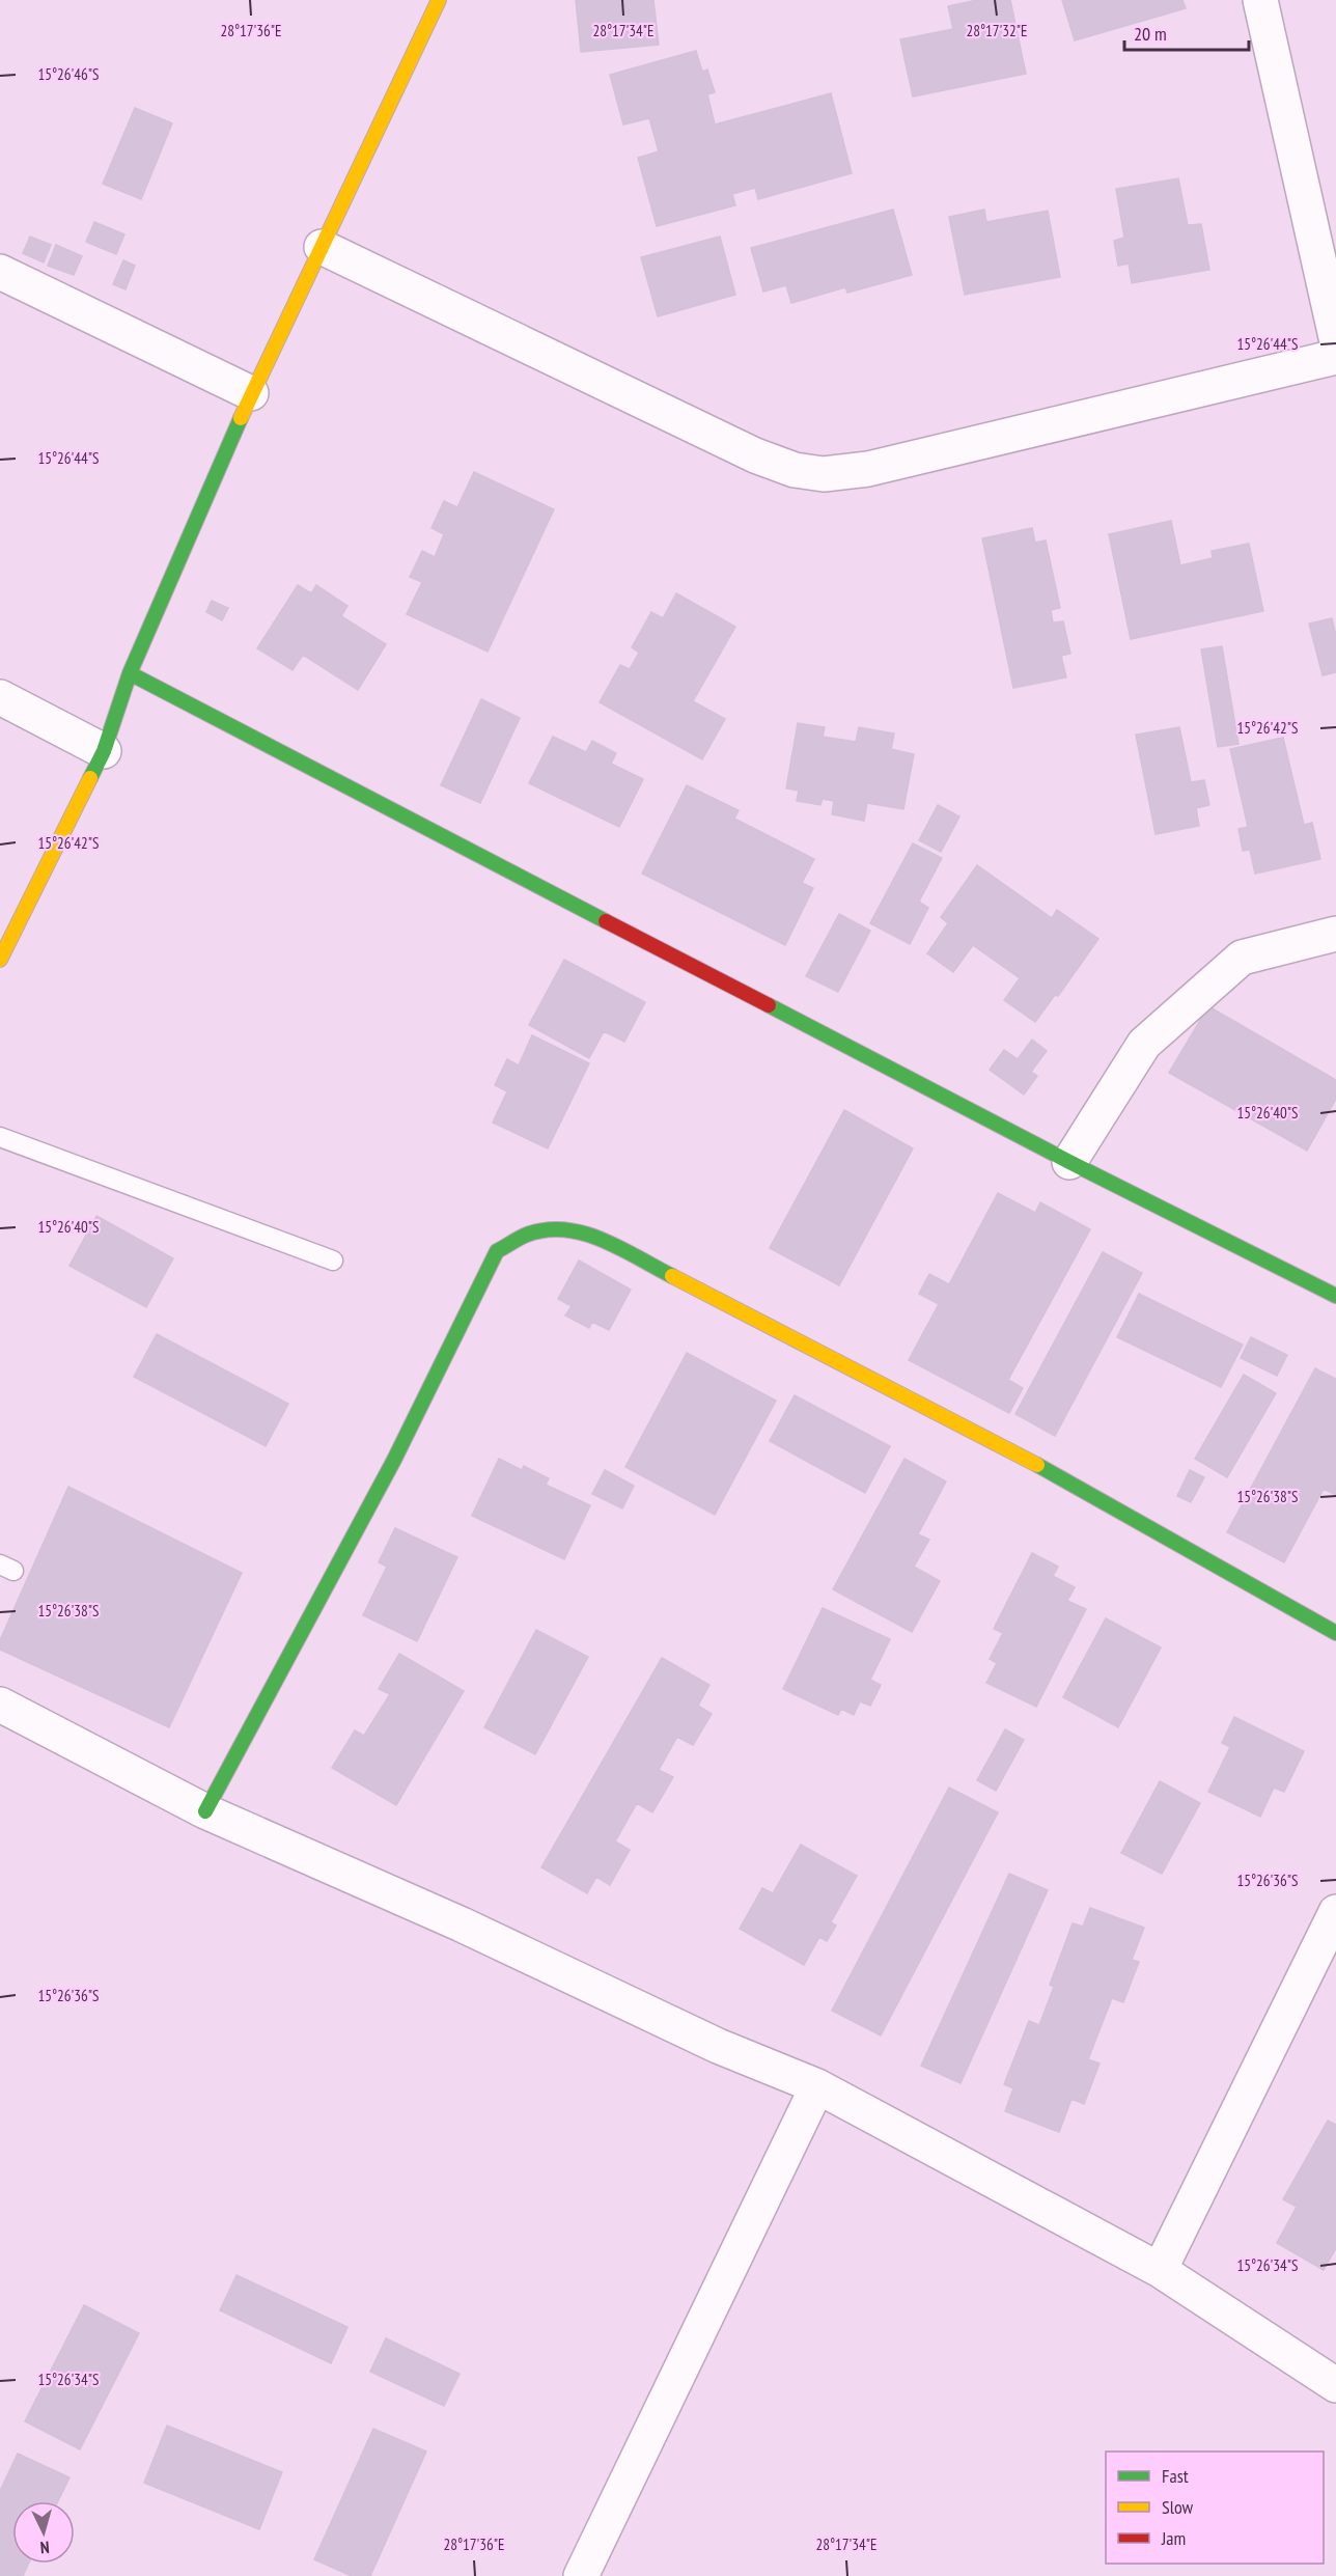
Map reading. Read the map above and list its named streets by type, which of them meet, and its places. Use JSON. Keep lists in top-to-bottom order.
{
  "legend": ["Fast", "Slow", "Jam"],
  "scale_bar": "20 m",
  "north": "bottom",
  "coordinates": [
    "28°17'36\"E",
    "28°17'34\"E",
    "28°17'32\"E",
    "15°26'46\"S",
    "15°26'44\"S",
    "15°26'42\"S",
    "15°26'40\"S",
    "15°26'38\"S",
    "15°26'36\"S",
    "15°26'34\"S"
  ]
}
